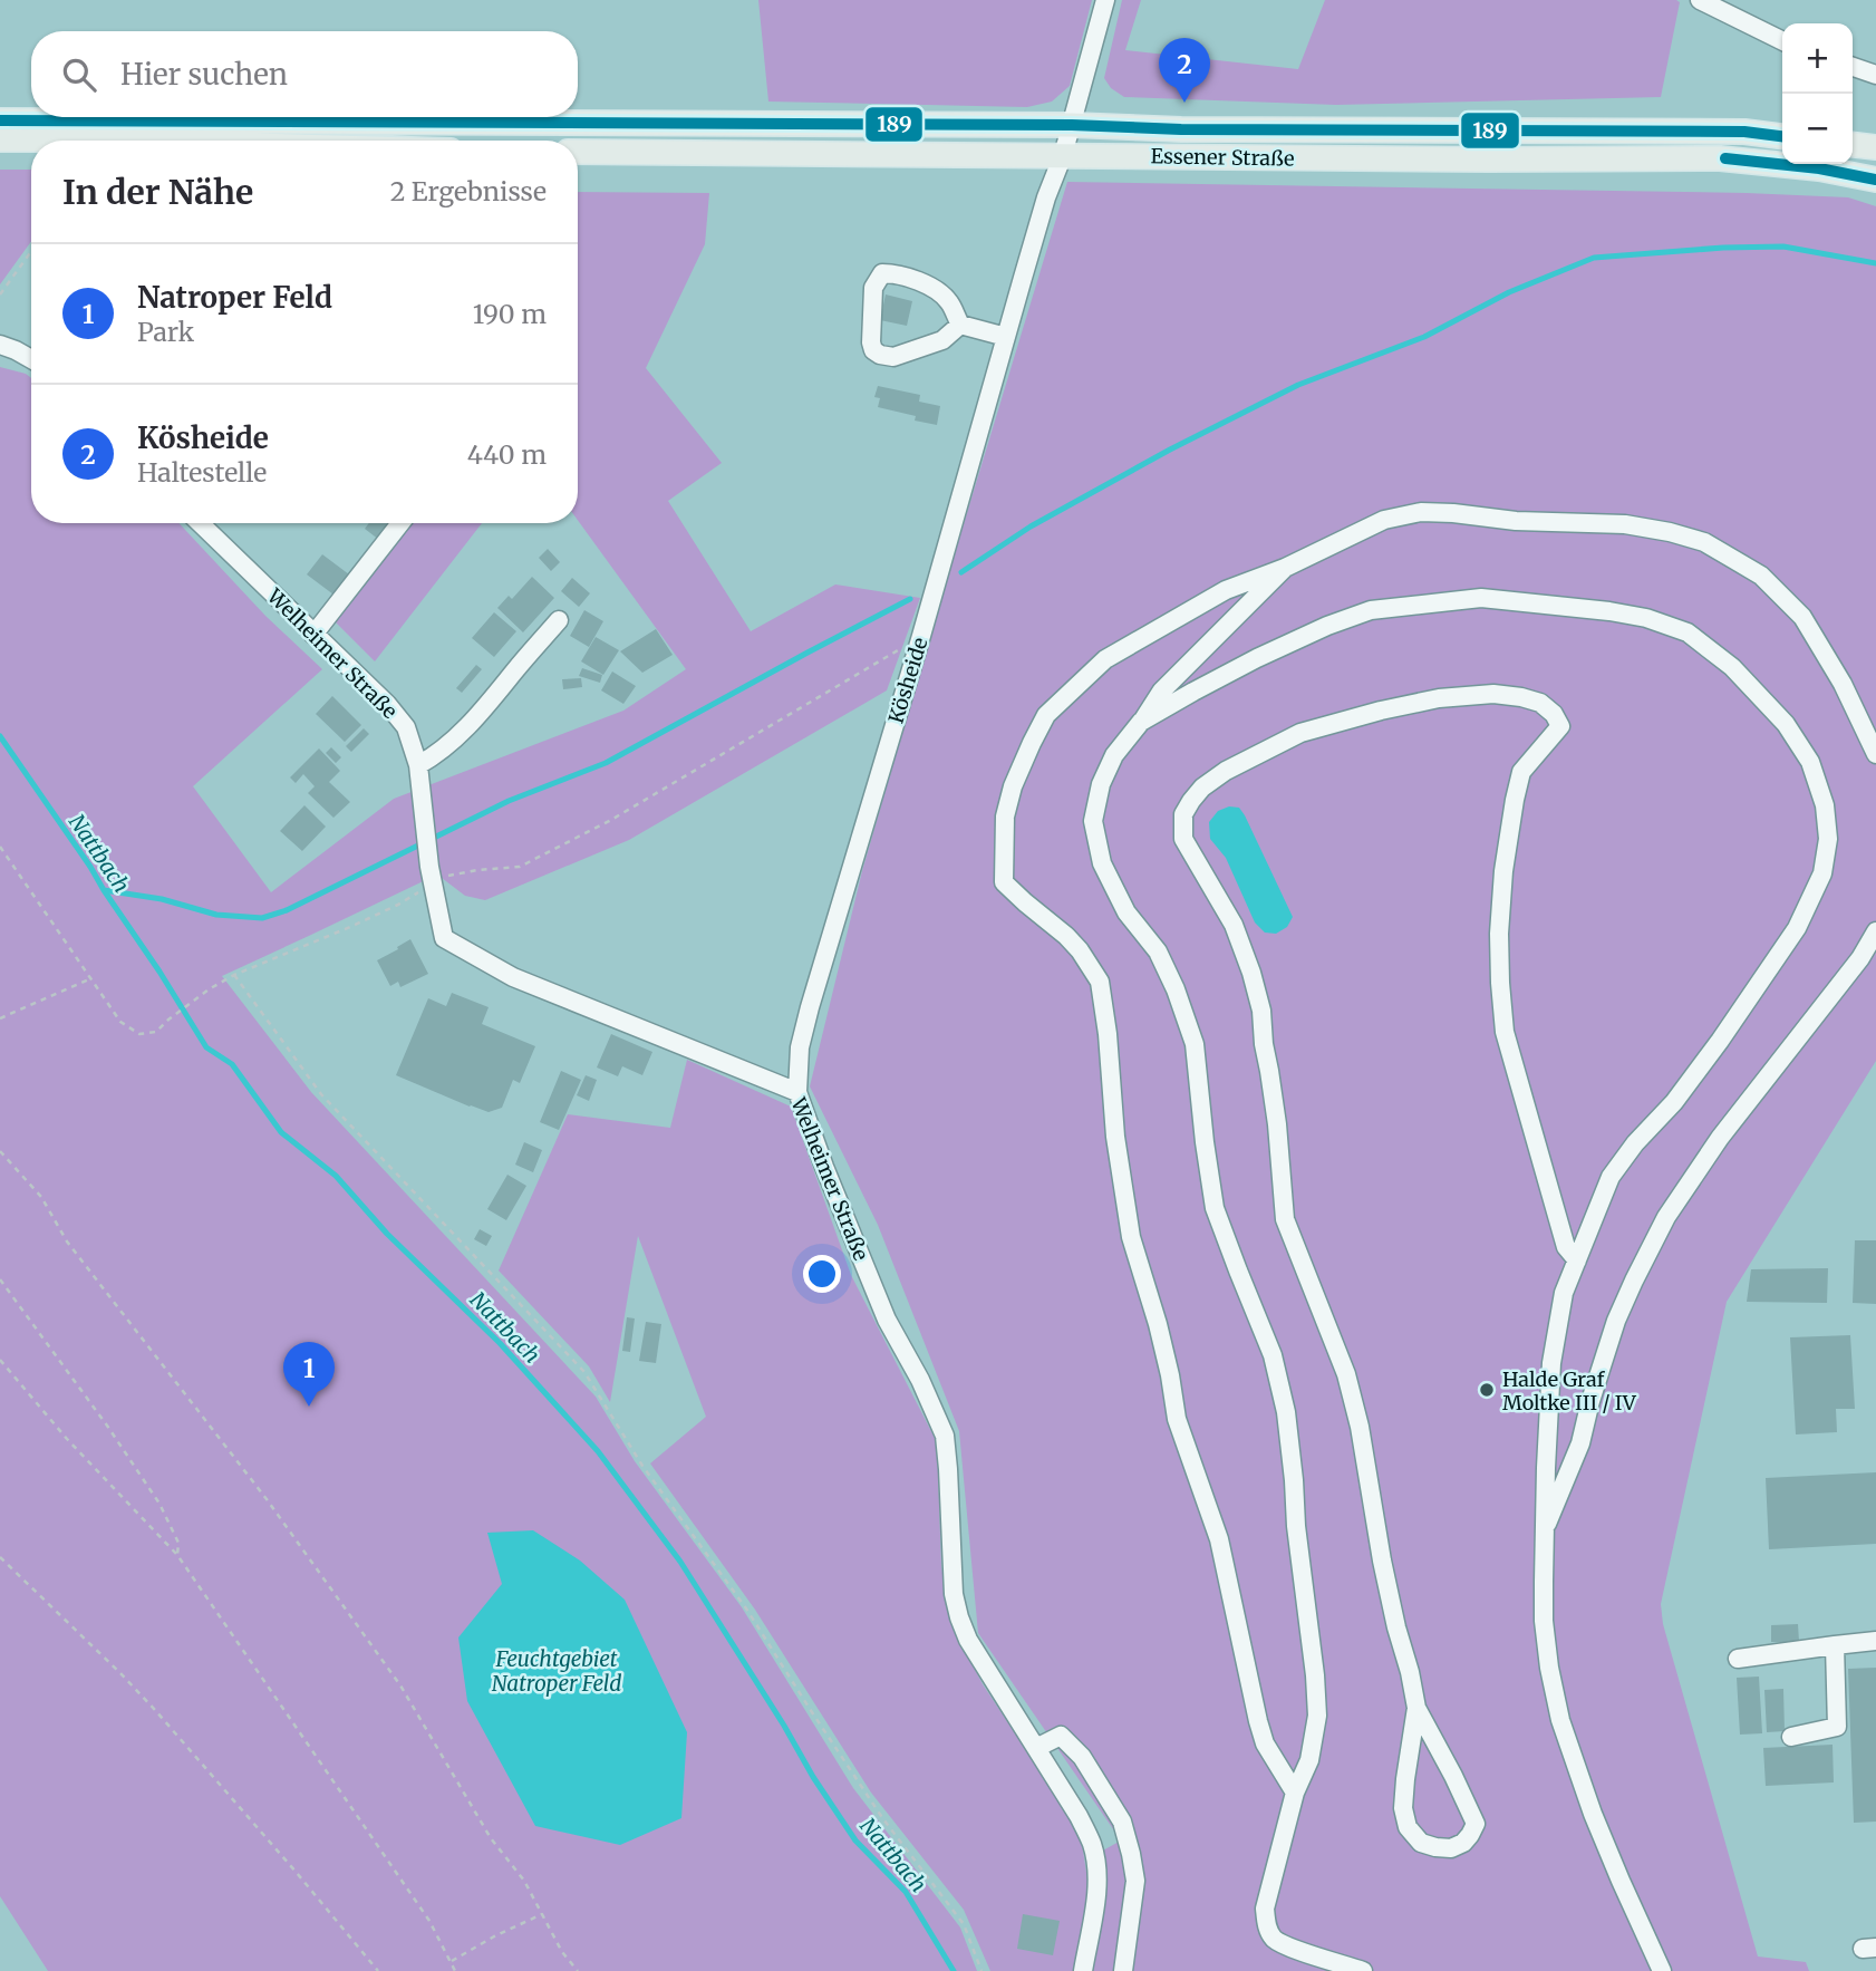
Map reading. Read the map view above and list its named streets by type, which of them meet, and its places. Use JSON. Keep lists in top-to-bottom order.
{
  "streets": {
    "main road": ["Essener Straße"],
    "street": ["Welheimer Straße", "Kösheide"]
  },
  "crossings": [
    ["Essener Straße", "Kösheide"],
    ["Welheimer Straße", "Kösheide"]
  ],
  "water": ["Nattbach", "Feuchtgebiet Natroper Feld"],
  "places": ["Halde Graf Moltke III / IV"],
  "lines": ["transit line 189"],
  "page": {
    "map_buttons": ["+", "−"],
    "search": "Hier suchen",
    "pins": ["2", "1"],
    "heading": ["In der Nähe", "2 Ergebnisse"],
    "list": [
      {
        "mark": "1",
        "name": "Natroper Feld",
        "note": "Park",
        "value": "190 m"
      },
      {
        "mark": "2",
        "name": "Kösheide",
        "note": "Haltestelle",
        "value": "440 m"
      }
    ]
  }
}
